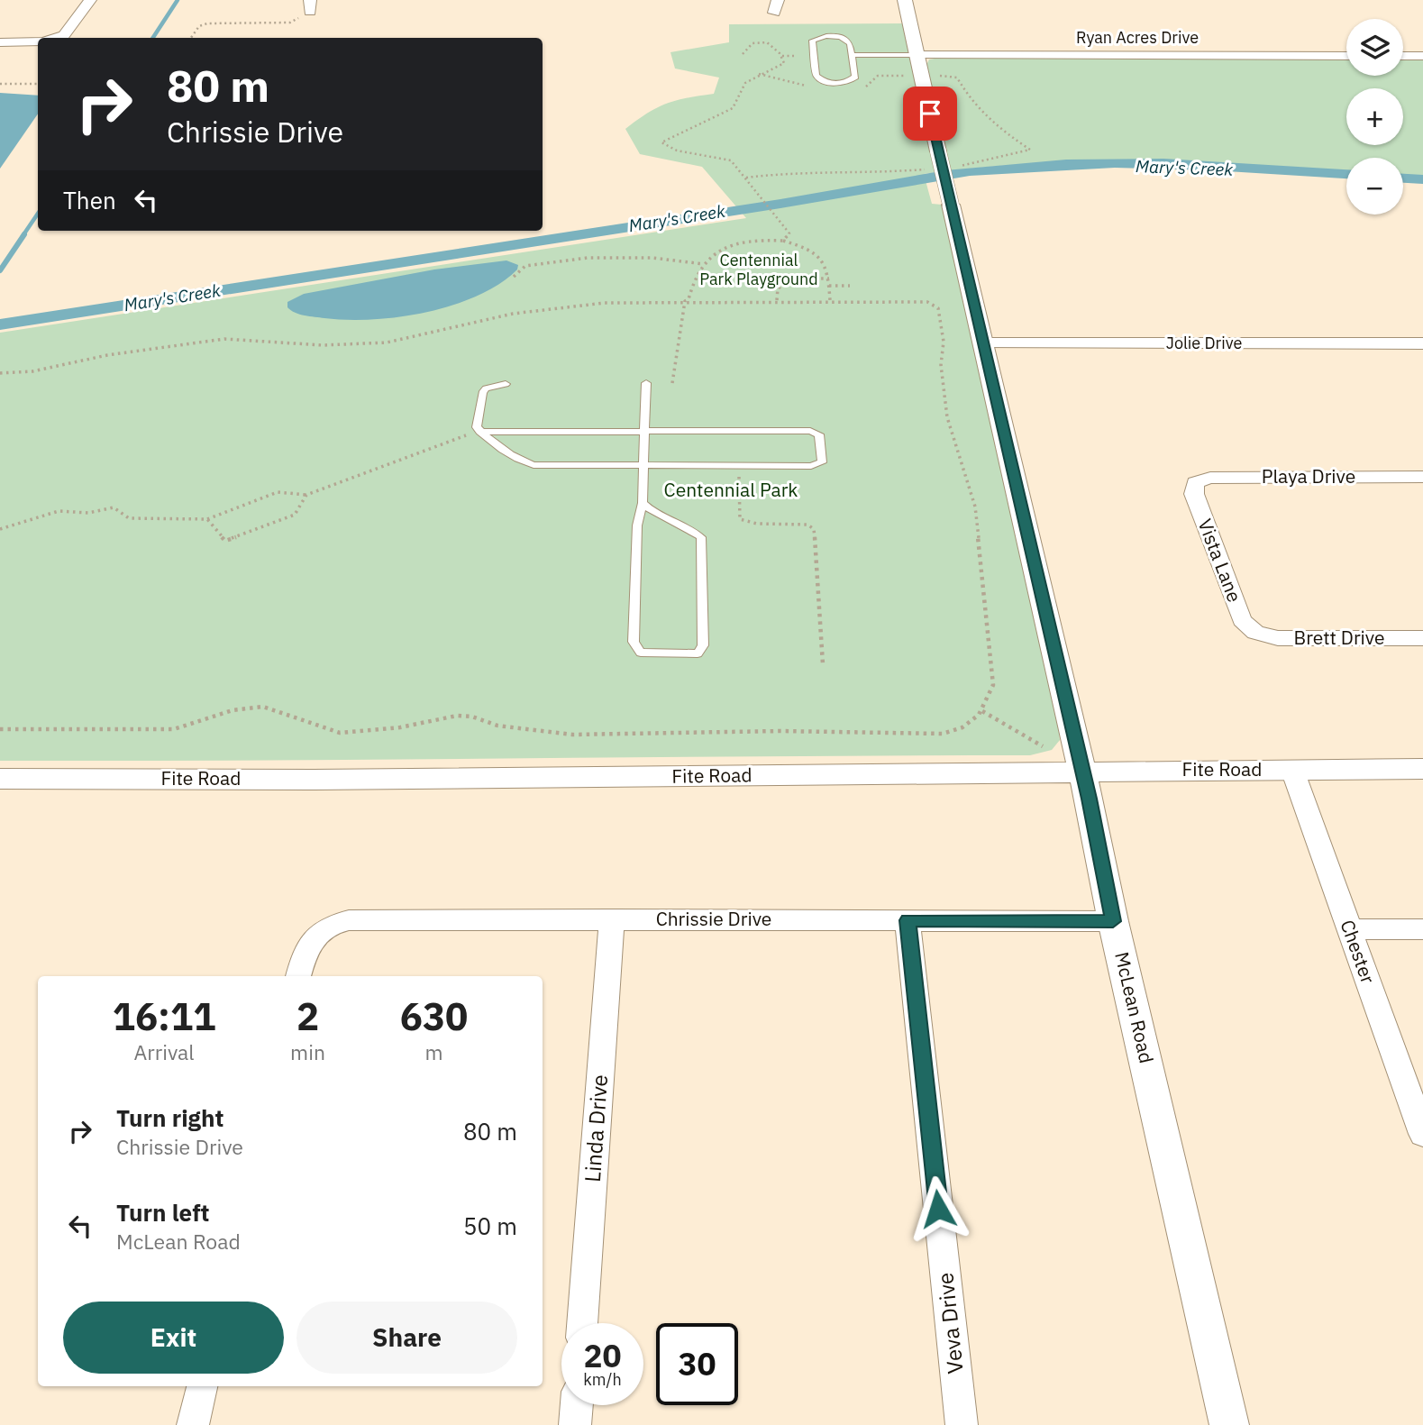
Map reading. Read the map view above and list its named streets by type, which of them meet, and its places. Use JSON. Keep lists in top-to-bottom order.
{
  "streets": {
    "street": [
      "Ryan Acres Drive",
      "Jolie Drive",
      "Playa Drive",
      "Vista Lane",
      "Brett Drive",
      "Fite Road",
      "Chrissie Drive",
      "Chester",
      "McLean Road",
      "Linda Drive",
      "Veva Drive"
    ]
  },
  "crossings": [
    ["Ryan Acres Drive", "McLean Road"],
    ["Jolie Drive", "McLean Road"],
    ["Playa Drive", "Vista Lane"],
    ["Vista Lane", "Brett Drive"],
    ["Fite Road", "Chester"],
    ["Fite Road", "McLean Road"],
    ["Chrissie Drive", "McLean Road"],
    ["Chrissie Drive", "Linda Drive"],
    ["Chrissie Drive", "Veva Drive"]
  ],
  "water": ["Mary's Creek"],
  "parks": ["Centennial Park Playground", "Centennial Park"],
  "page": {
    "map_buttons": ["+", "−"],
    "turn": ["80 m", "Chrissie Drive"],
    "then": "Then",
    "eta": [
      "16:11",
      "Arrival",
      "2",
      "min",
      "630",
      "m"
    ],
    "list": [
      {
        "name": "Turn right",
        "note": "Chrissie Drive",
        "value": "80 m"
      },
      {
        "name": "Turn left",
        "note": "McLean Road",
        "value": "50 m"
      }
    ],
    "buttons": ["Exit", "Share"],
    "speed": "20 km/h",
    "limit": "30"
  }
}
